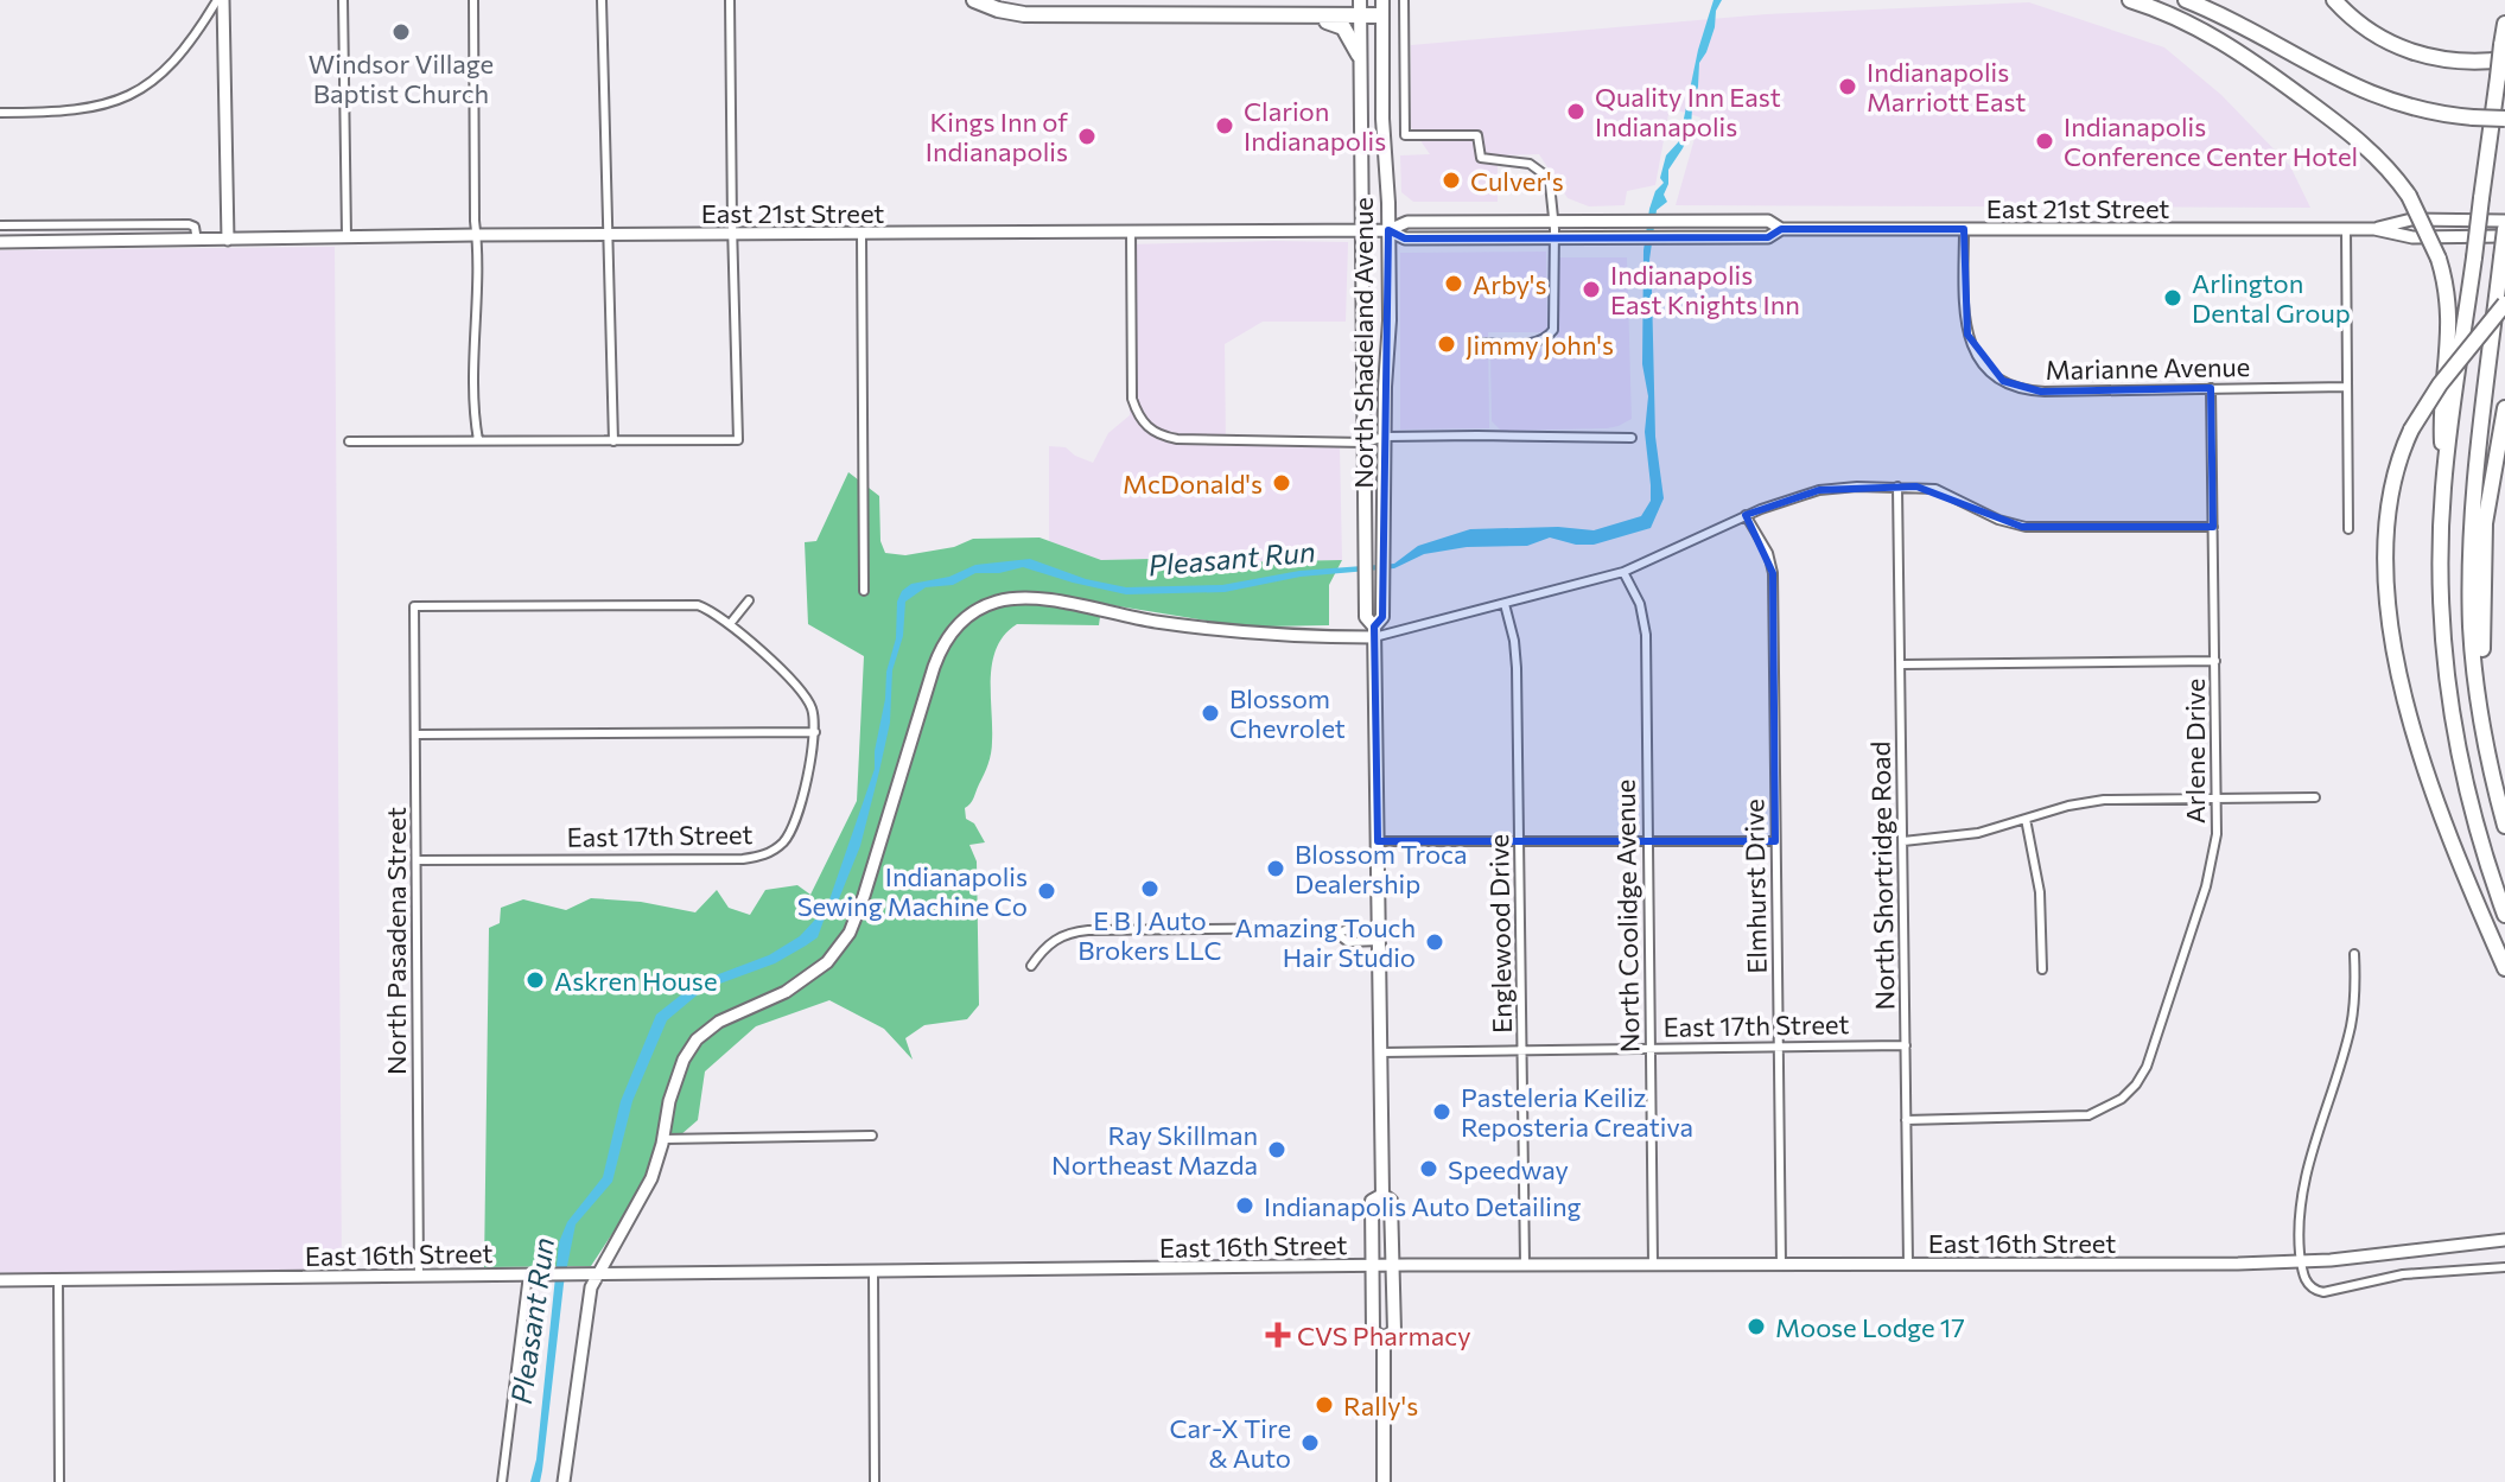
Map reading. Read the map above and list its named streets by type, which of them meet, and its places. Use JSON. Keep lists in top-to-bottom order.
{
  "streets": {
    "main road": ["North Shadeland Avenue"],
    "street": [
      "East 21st Street",
      "Marianne Avenue",
      "Arlene Drive",
      "East 17th Street",
      "North Shortridge Road",
      "Elmhurst Drive",
      "North Coolidge Avenue",
      "Englewood Drive",
      "North Pasadena Street",
      "East 16th Street"
    ]
  },
  "crossings": [
    ["East 21st Street", "North Shadeland Avenue"],
    ["East 21st Street", "Marianne Avenue"],
    ["North Shadeland Avenue", "East 17th Street"],
    ["North Shadeland Avenue", "East 16th Street"],
    ["Marianne Avenue", "Arlene Drive"],
    ["Arlene Drive", "North Shortridge Road"],
    ["East 17th Street", "North Shortridge Road"],
    ["East 17th Street", "Elmhurst Drive"],
    ["East 17th Street", "North Coolidge Avenue"],
    ["East 17th Street", "Englewood Drive"],
    ["East 17th Street", "North Pasadena Street"],
    ["North Shortridge Road", "East 16th Street"],
    ["Elmhurst Drive", "East 16th Street"],
    ["North Coolidge Avenue", "East 16th Street"],
    ["Englewood Drive", "East 16th Street"],
    ["North Pasadena Street", "East 16th Street"]
  ],
  "water": ["Pleasant Run"],
  "places": {
    "other": [
      "Windsor Village Baptist Church",
      "Indianapolis Marriott East",
      "Quality Inn East Indianapolis",
      "Clarion Indianapolis",
      "Kings Inn of Indianapolis",
      "Indianapolis Conference Center Hotel",
      "Culver's",
      "Arby's",
      "Indianapolis East Knights Inn",
      "Arlington Dental Group",
      "Jimmy John's",
      "McDonald's",
      "Blossom Chevrolet",
      "Blossom Troca Dealership",
      "E B J Auto Brokers LLC",
      "Indianapolis Sewing Machine Co",
      "Amazing Touch Hair Studio",
      "Askren House",
      "Pasteleria Keiliz Reposteria Creativa",
      "Ray Skillman Northeast Mazda",
      "Speedway",
      "Indianapolis Auto Detailing",
      "Moose Lodge 17",
      "Rally's",
      "Car-X Tire & Auto"
    ],
    "health": ["CVS Pharmacy"]
  }
}
